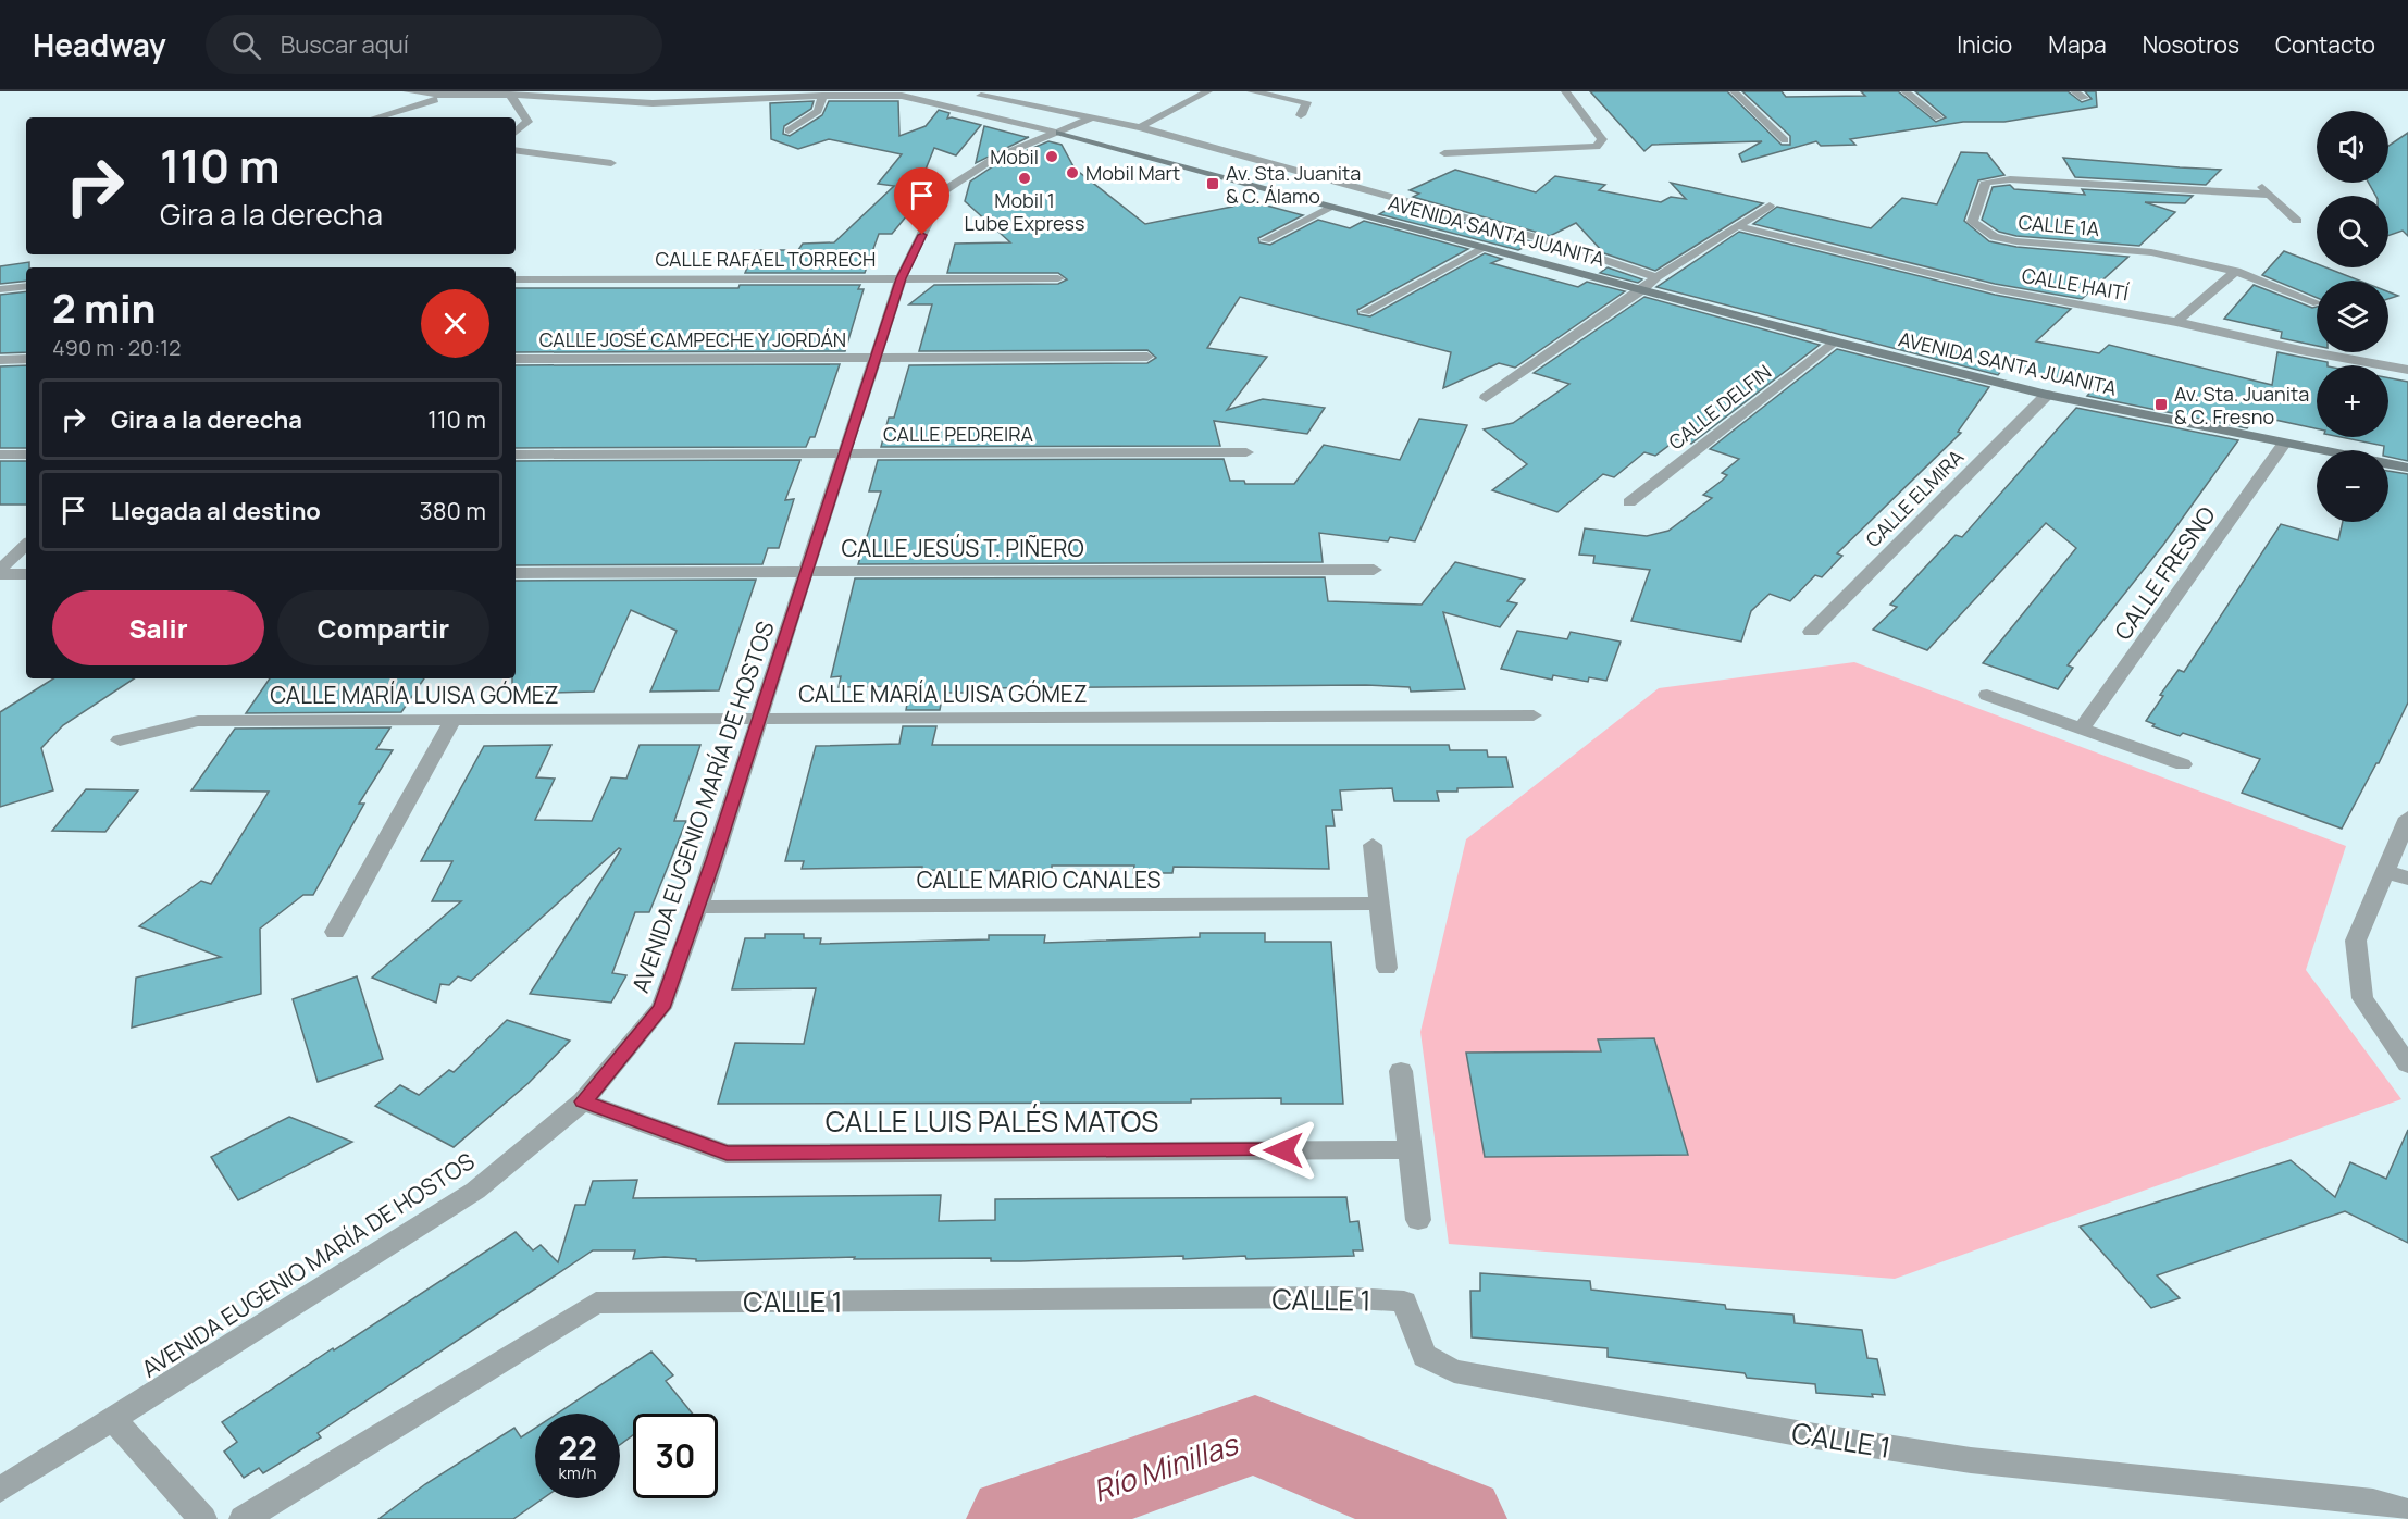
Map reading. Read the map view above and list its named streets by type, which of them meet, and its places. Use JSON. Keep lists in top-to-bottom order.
{
  "streets": {
    "street": [
      "CALLE 1A",
      "AVENIDA SANTA JUANITA",
      "CALLE RAFAEL TORRECH",
      "CALLE HAITÍ",
      "CALLE JOSÉ CAMPECHE Y JORDÁN",
      "CALLE DELFIN",
      "CALLE PEDREIRA",
      "CALLE ELMIRA",
      "CALLE JESÚS T. PIÑERO",
      "CALLE FRESNO",
      "CALLE MARÍA LUISA GÓMEZ",
      "AVENIDA EUGENIO MARÍA DE HOSTOS",
      "CALLE MARIO CANALES",
      "CALLE LUIS PALÉS MATOS",
      "CALLE 1"
    ]
  },
  "crossings": [
    ["AVENIDA SANTA JUANITA", "CALLE DELFIN"],
    ["AVENIDA SANTA JUANITA", "CALLE ELMIRA"],
    ["AVENIDA SANTA JUANITA", "CALLE FRESNO"],
    ["AVENIDA SANTA JUANITA", "AVENIDA EUGENIO MARÍA DE HOSTOS"],
    ["CALLE RAFAEL TORRECH", "AVENIDA EUGENIO MARÍA DE HOSTOS"],
    ["CALLE JOSÉ CAMPECHE Y JORDÁN", "AVENIDA EUGENIO MARÍA DE HOSTOS"],
    ["CALLE PEDREIRA", "AVENIDA EUGENIO MARÍA DE HOSTOS"],
    ["CALLE JESÚS T. PIÑERO", "AVENIDA EUGENIO MARÍA DE HOSTOS"],
    ["CALLE MARÍA LUISA GÓMEZ", "AVENIDA EUGENIO MARÍA DE HOSTOS"],
    ["AVENIDA EUGENIO MARÍA DE HOSTOS", "CALLE MARIO CANALES"],
    ["AVENIDA EUGENIO MARÍA DE HOSTOS", "CALLE LUIS PALÉS MATOS"]
  ],
  "water": ["Río Minillas"],
  "places": {
    "other": ["Mobil", "Mobil Mart", "Mobil 1 Lube Express"],
    "transit": ["Av. Sta. Juanita & C. Álamo", "Av. Sta. Juanita & C. Fresno"]
  },
  "page": {
    "header": "Headway",
    "search": "Buscar aquí",
    "nav": [
      "Inicio",
      "Mapa",
      "Nosotros",
      "Contacto"
    ],
    "map_buttons": ["+", "−"],
    "turn": ["110 m", "Gira a la derecha"],
    "heading": ["2 min", "490 m · 20:12"],
    "list": [
      {
        "name": "Gira a la derecha",
        "value": "110 m"
      },
      {
        "name": "Llegada al destino",
        "value": "380 m"
      }
    ],
    "buttons": ["Salir", "Compartir"],
    "speed": "22 km/h",
    "limit": "30"
  }
}
